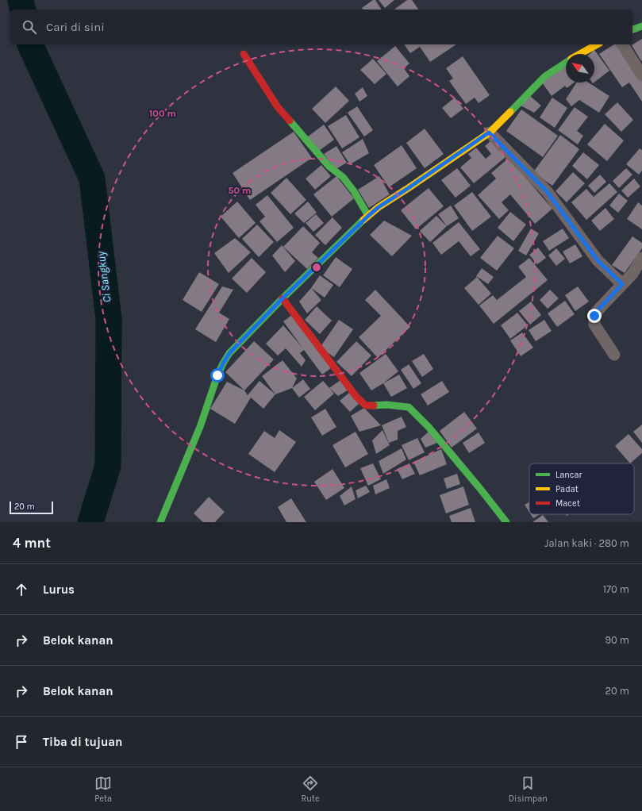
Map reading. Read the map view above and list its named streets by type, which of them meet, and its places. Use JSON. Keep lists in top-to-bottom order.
{
  "water": ["Ci Sangkuy"],
  "legend": ["Lancar", "Padat", "Macet"],
  "scale_bar": "20 m",
  "north": "top left",
  "page": {
    "search": "Cari di sini",
    "scale": "20 m",
    "heading": ["4 mnt", "Jalan kaki · 280 m"],
    "list": [
      ["Lurus", "170 m"],
      ["Belok kanan", "90 m"],
      ["Belok kanan", "20 m"],
      "Tiba di tujuan"
    ],
    "nav": ["Peta", "Rute", "Disimpan"]
  },
  "rings": ["100 m", "50 m"]
}
